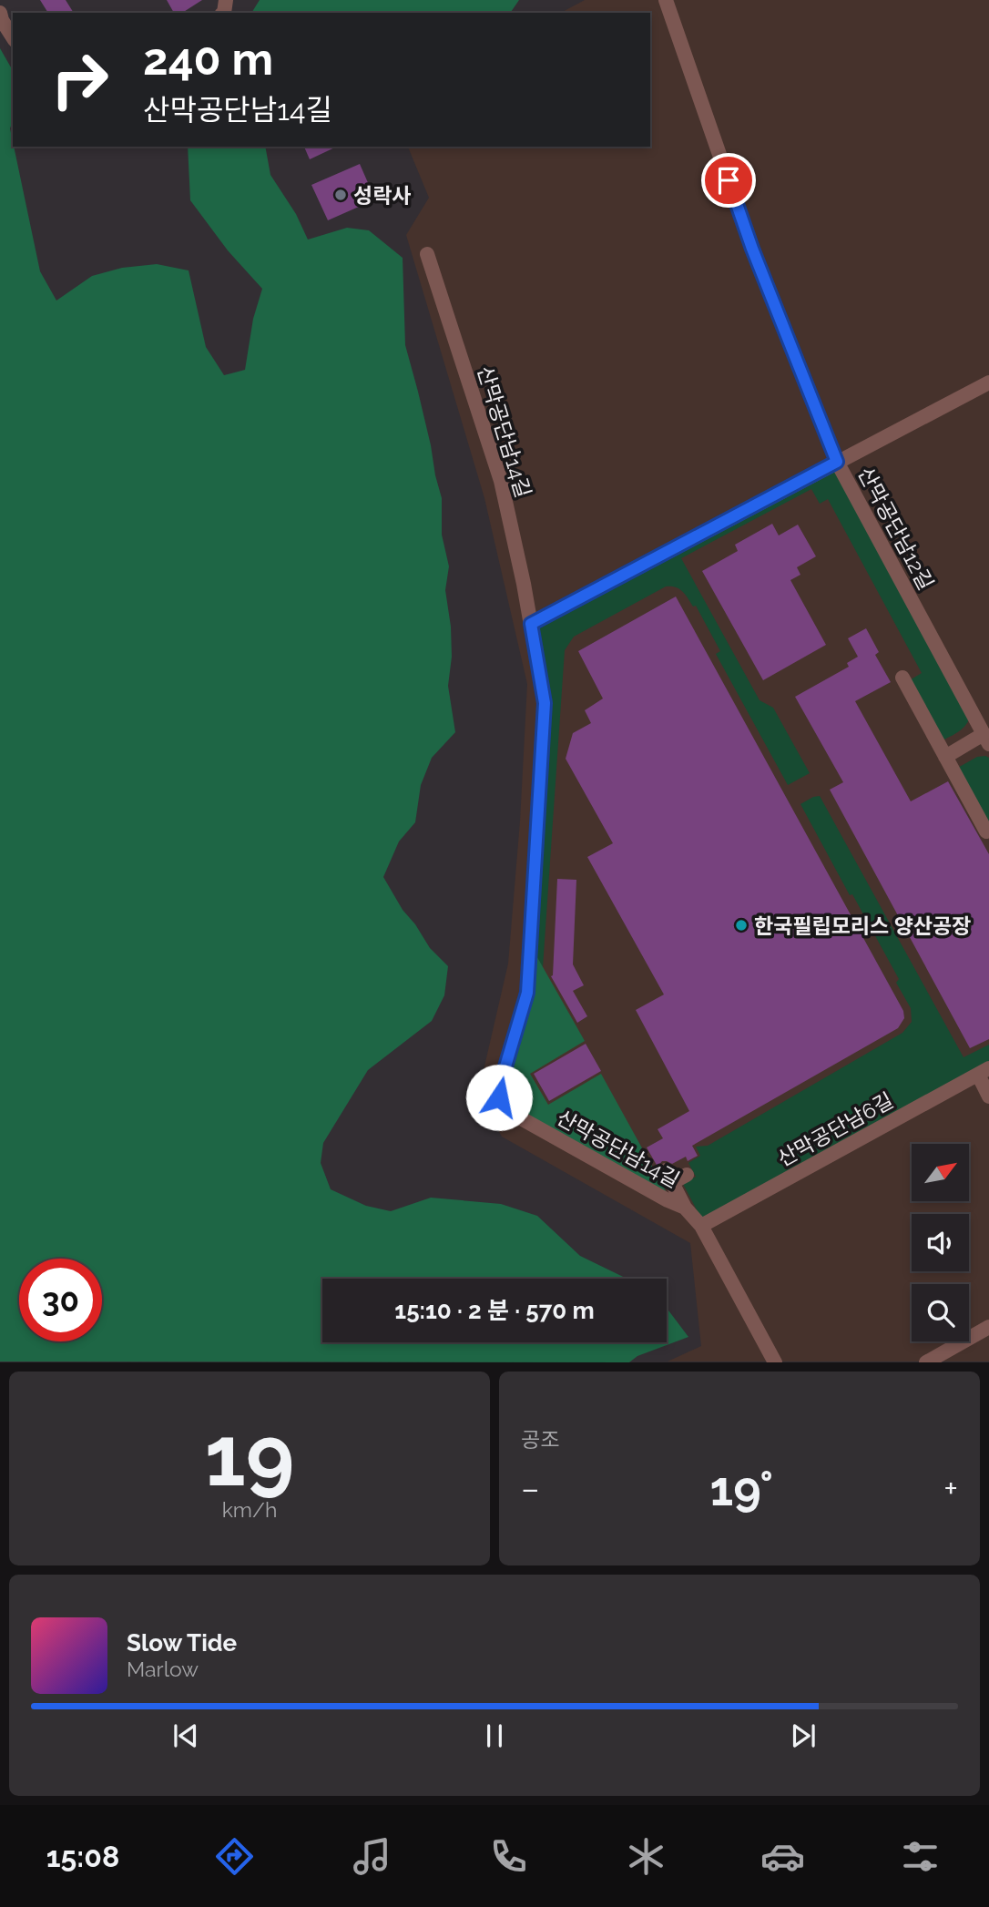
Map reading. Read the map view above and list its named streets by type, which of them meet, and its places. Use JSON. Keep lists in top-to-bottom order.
{
  "streets": {
    "street": ["산막공단남14길", "산막공단남12길", "산막공단남6길"]
  },
  "crossings": [
    ["산막공단남14길", "산막공단남6길"]
  ],
  "places": ["성락사", "한국필립모리스 양산공장"],
  "north": "top right",
  "page": {
    "turn": ["240 m", "산막공단남14길"],
    "limit": "30",
    "trip": "15:10 · 2 분 · 570 m",
    "tile": [
      ["19", "km/h"],
      "공조"
    ],
    "heat": ["−", "19°", "+"],
    "song": ["Slow Tide", "Marlow"],
    "tabs": "15:08"
  }
}
